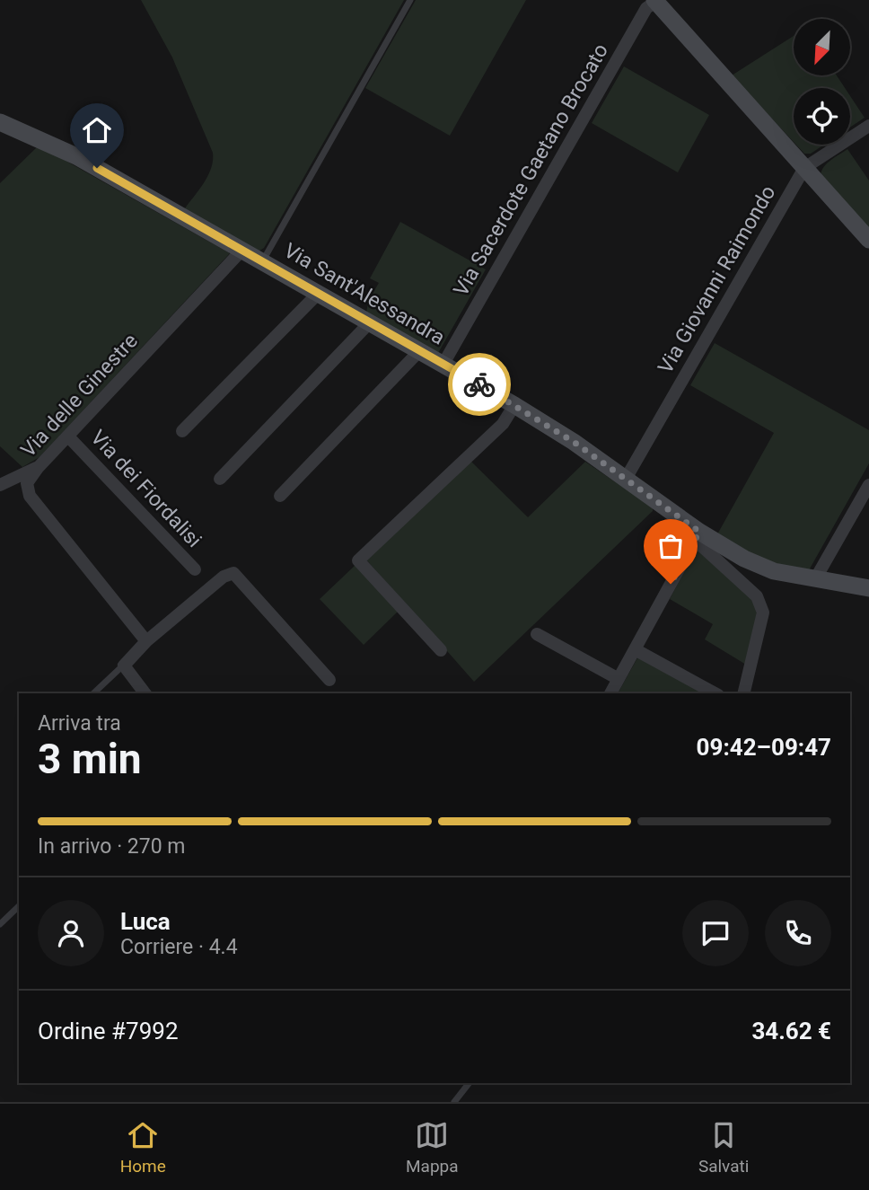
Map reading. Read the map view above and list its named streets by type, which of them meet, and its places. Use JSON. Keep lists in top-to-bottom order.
{
  "streets": {
    "street": [
      "Via Sacerdote Gaetano Brocato",
      "Via Giovanni Raimondo",
      "Via Sant'Alessandra",
      "Via delle Ginestre",
      "Via dei Fiordalisi"
    ]
  },
  "crossings": [
    ["Via Sacerdote Gaetano Brocato", "Via Sant'Alessandra"],
    ["Via Giovanni Raimondo", "Via Sant'Alessandra"],
    ["Via Sant'Alessandra", "Via delle Ginestre"],
    ["Via delle Ginestre", "Via dei Fiordalisi"]
  ],
  "north": "bottom left",
  "page": {
    "heading": ["3 min", "Arriva tra", "09:42–09:47"],
    "panel": [
      "Luca",
      "Corriere · 4.4",
      "Ordine #7992",
      "34.62 €"
    ],
    "bar": "In arrivo · 270 m",
    "tabs": ["Home", "Mappa", "Salvati"]
  }
}
